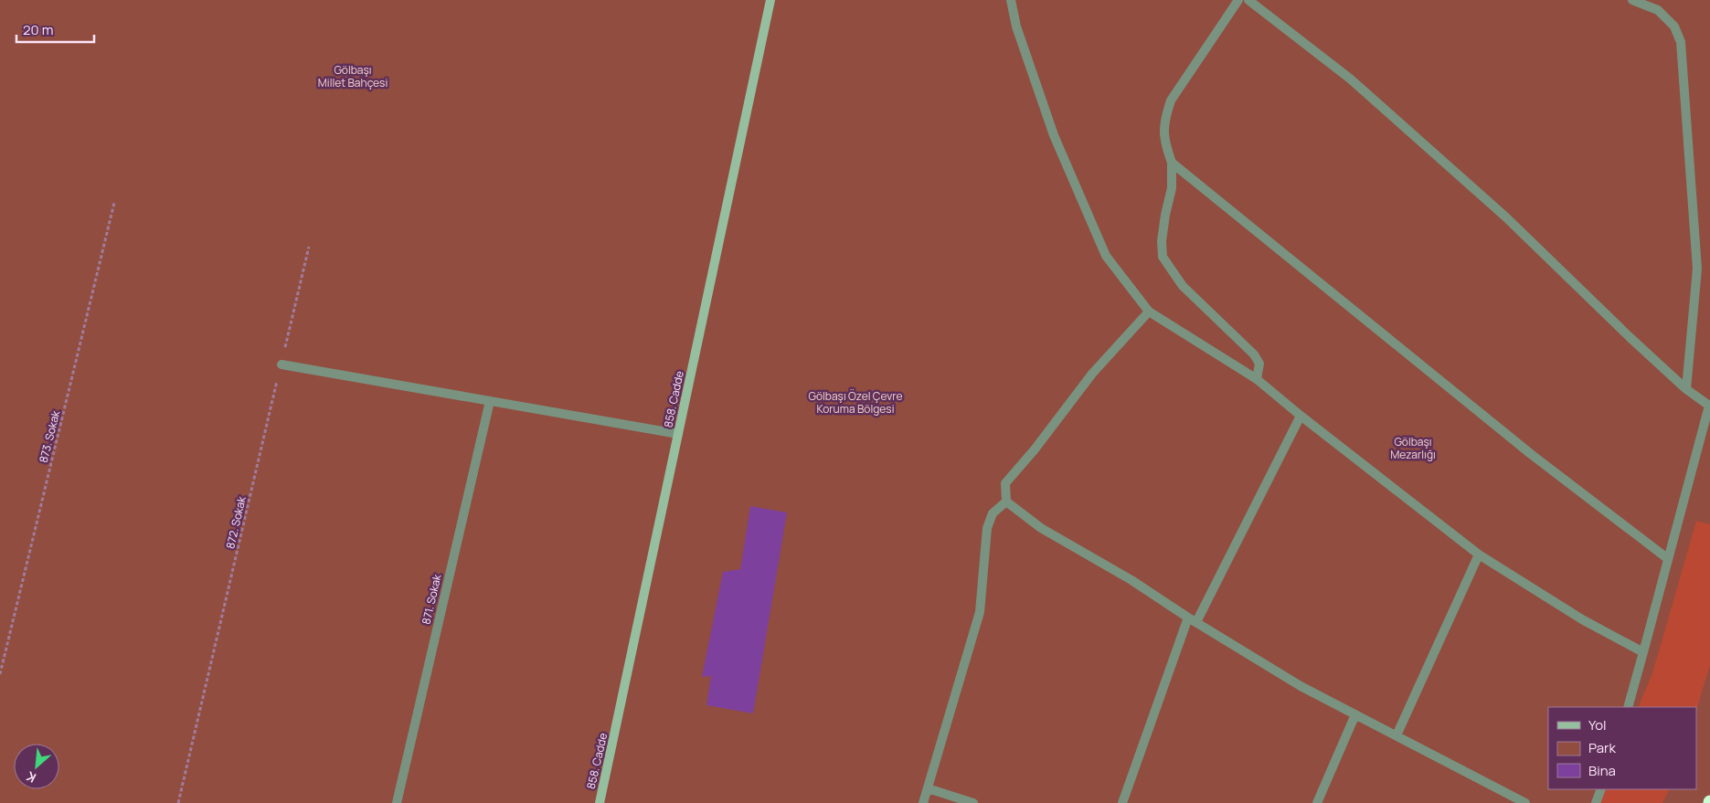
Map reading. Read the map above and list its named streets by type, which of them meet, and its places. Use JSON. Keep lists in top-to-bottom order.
{
  "streets": {
    "street": ["858. Cadde", "871. Sokak"],
    "path": ["873. Sokak", "872. Sokak"]
  },
  "parks": ["Gölbaşı Millet Bahçesi", "Gölbaşı Özel Çevre Koruma Bölgesi", "Gölbaşı Mezarlığı"],
  "legend": ["Yol", "Park", "Bina"],
  "scale_bar": "20 m",
  "north": "bottom left"
}
